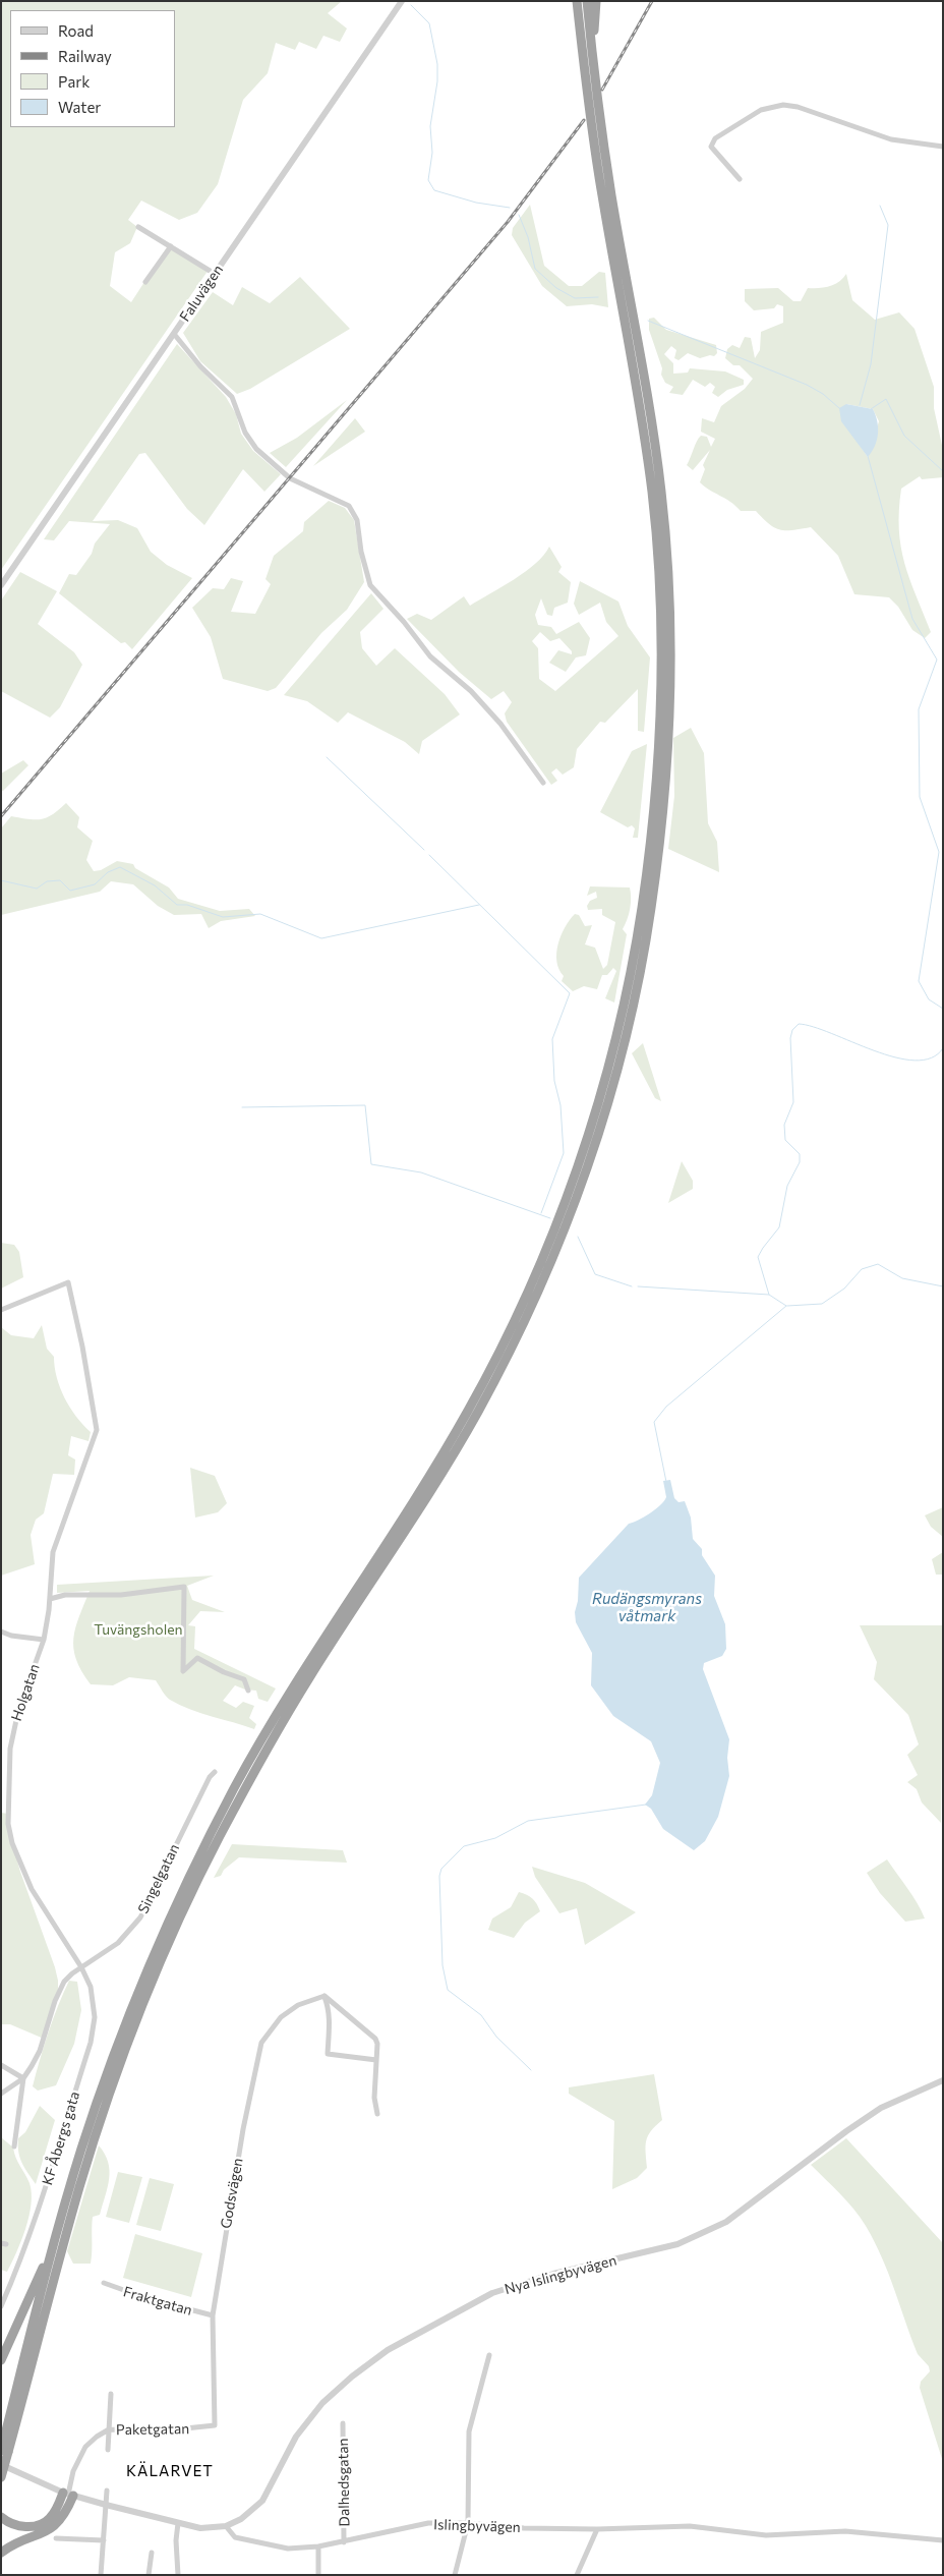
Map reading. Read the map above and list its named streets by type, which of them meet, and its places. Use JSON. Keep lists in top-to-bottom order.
{
  "streets": {
    "street": [
      "Faluvägen",
      "Holgatan",
      "Singelgatan",
      "KF Åbergs gata",
      "Godsvägen",
      "Nya Islingbyvägen",
      "Fraktgatan",
      "Paketgatan",
      "Dalhedsgatan",
      "Islingbyvägen"
    ]
  },
  "crossings": [
    ["Holgatan", "Singelgatan"],
    ["Holgatan", "KF Åbergs gata"],
    ["Singelgatan", "KF Åbergs gata"],
    ["Godsvägen", "Fraktgatan"],
    ["Godsvägen", "Paketgatan"],
    ["Nya Islingbyvägen", "Islingbyvägen"],
    ["Dalhedsgatan", "Islingbyvägen"]
  ],
  "districts": ["KÄLARVET"],
  "water": ["Rudängsmyrans våtmark"],
  "parks": ["Tuvängsholen"],
  "legend": [
    "Road",
    "Railway",
    "Park",
    "Water"
  ]
}
